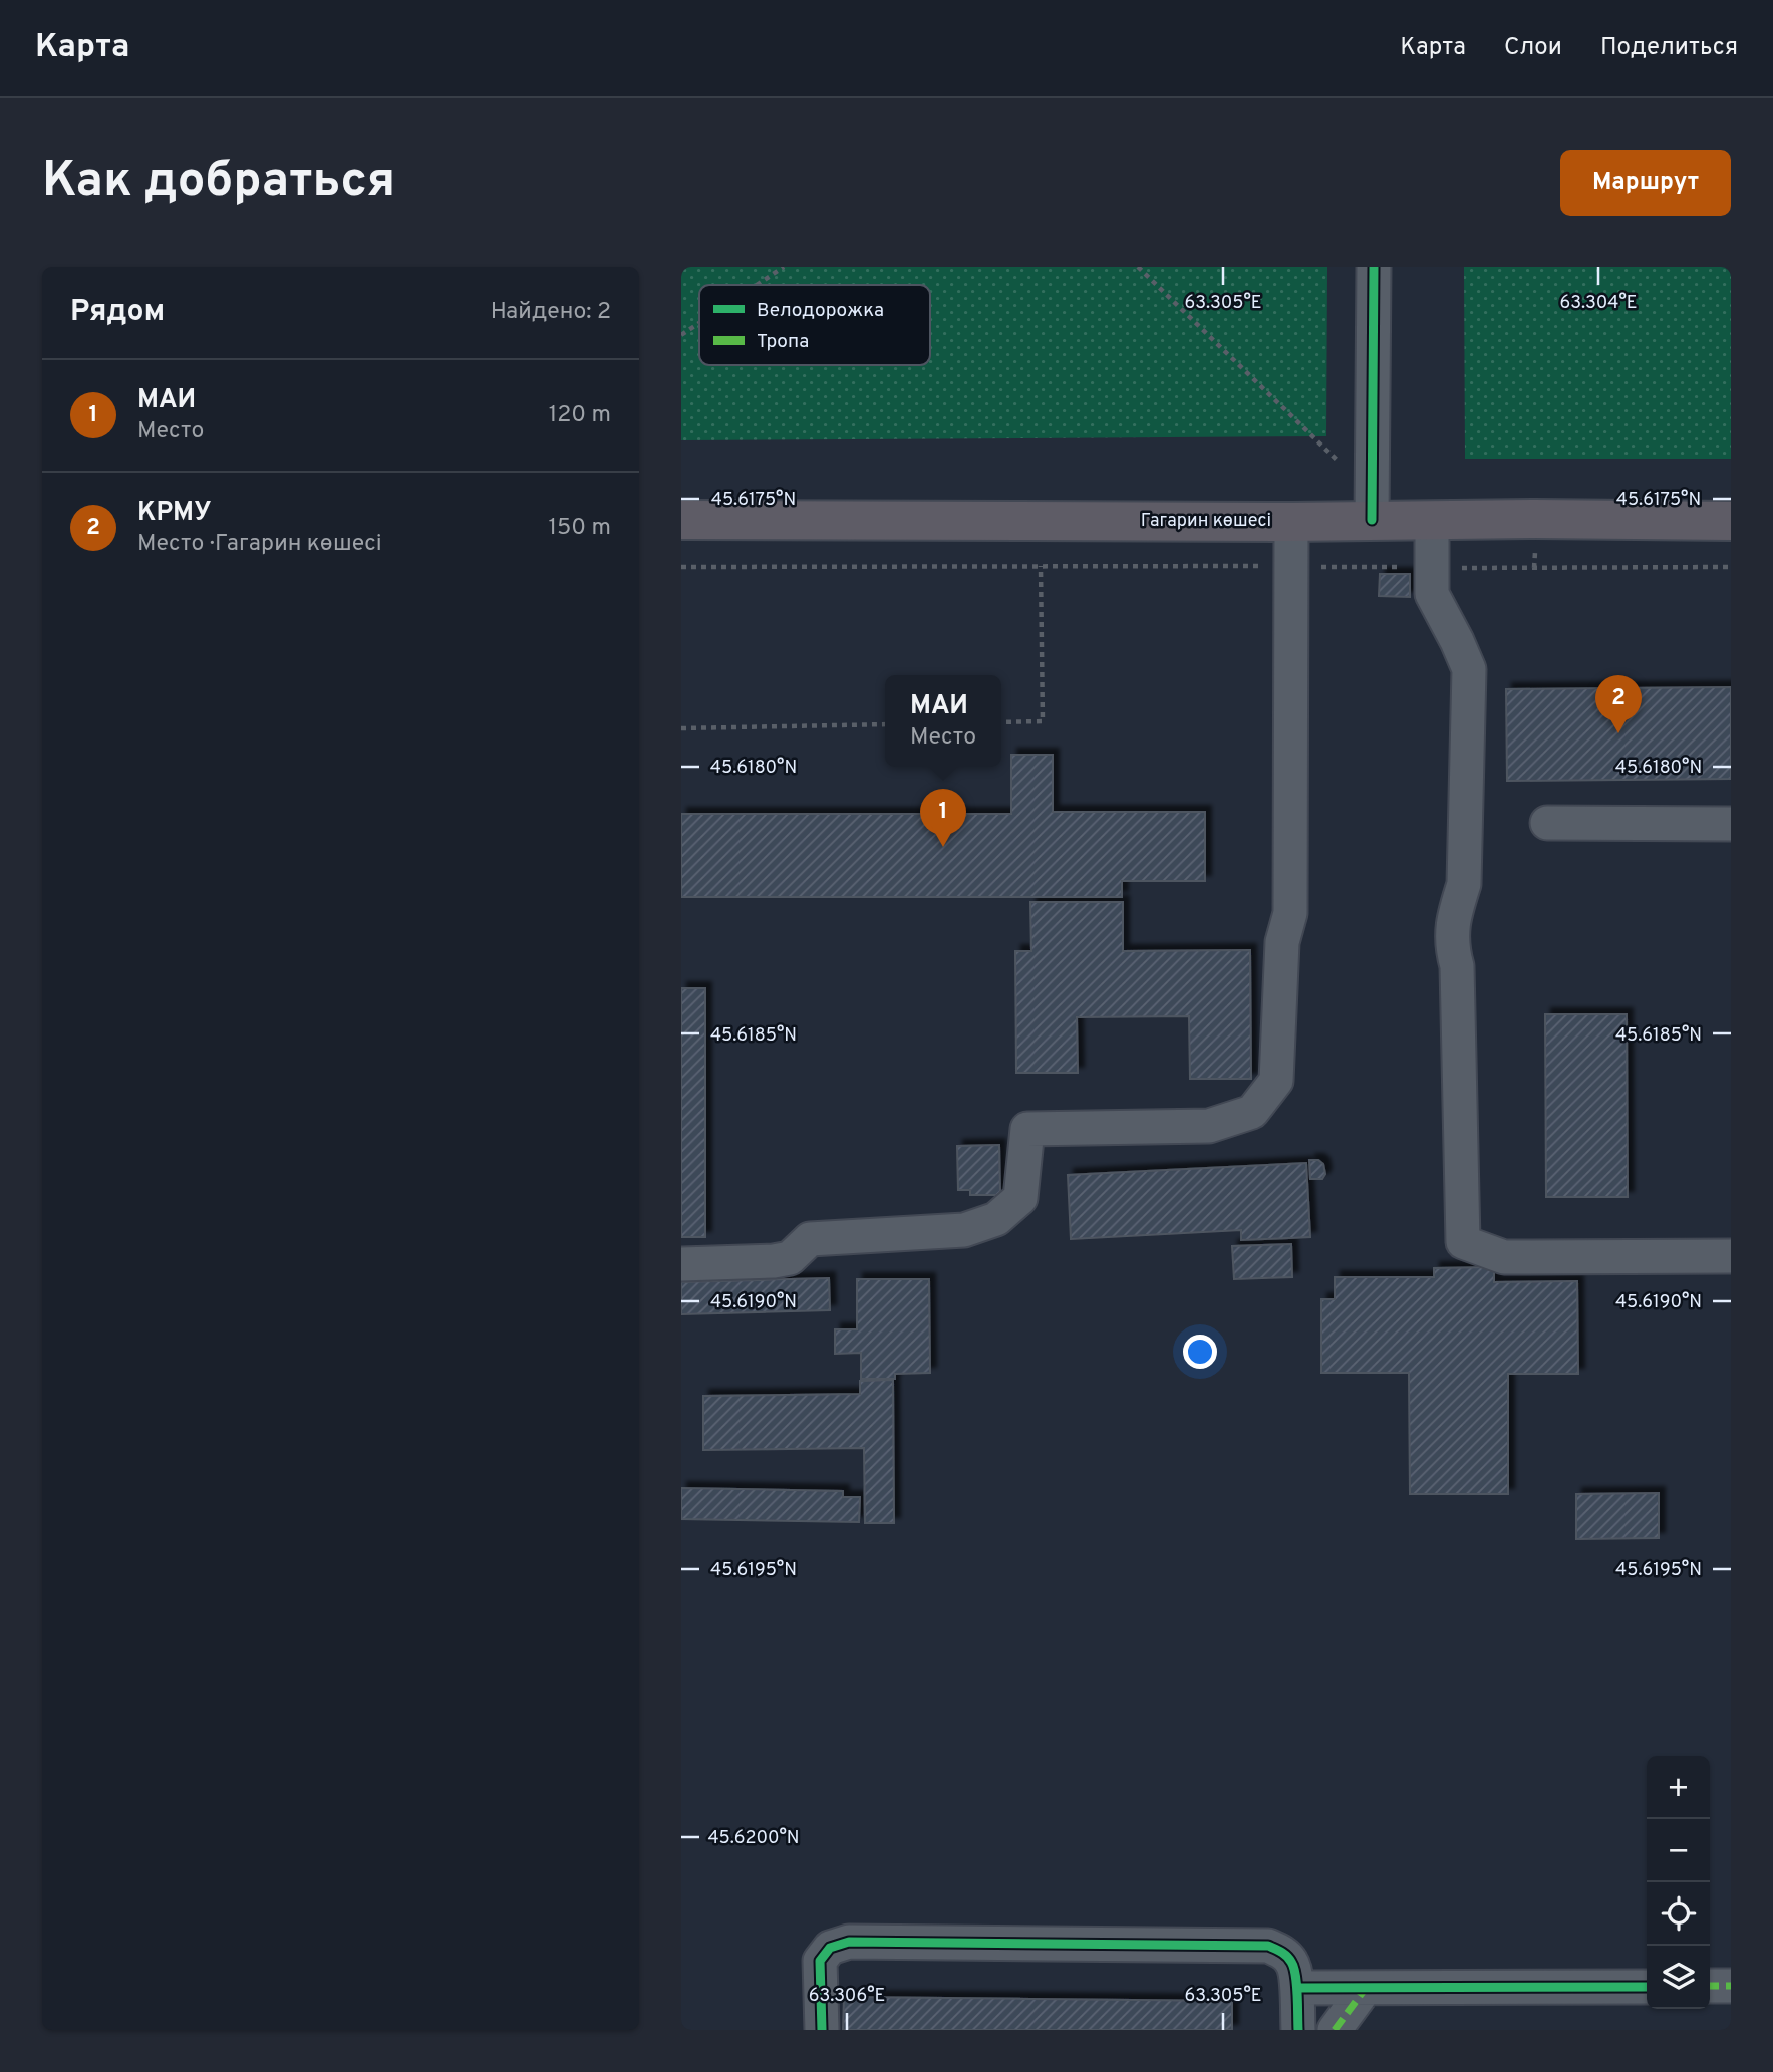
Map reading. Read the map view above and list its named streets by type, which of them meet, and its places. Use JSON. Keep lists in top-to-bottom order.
{
  "streets": {
    "main road": ["Гагарин көшесі"]
  },
  "legend": ["Велодорожка", "Тропа"],
  "page": {
    "header": "Карта",
    "nav": ["Карта", "Слои", "Поделиться"],
    "buttons": "Маршрут",
    "title": "Как добраться",
    "heading": ["Рядом", "Найдено: 2"],
    "list": [
      {
        "mark": "1",
        "name": "МАИ",
        "note": "Место",
        "value": "120 m"
      },
      {
        "mark": "2",
        "name": "КРМУ",
        "note": "Место · Гагарин көшесі",
        "value": "150 m"
      }
    ],
    "popup": ["МАИ", "Место"],
    "pins": ["2", "1"],
    "map_buttons": ["+", "−"]
  },
  "coordinates": [
    "63.305°E",
    "63.304°E",
    "45.6175°N",
    "45.6180°N",
    "45.6185°N",
    "45.6190°N",
    "45.6195°N",
    "45.6200°N",
    "63.306°E"
  ]
}
